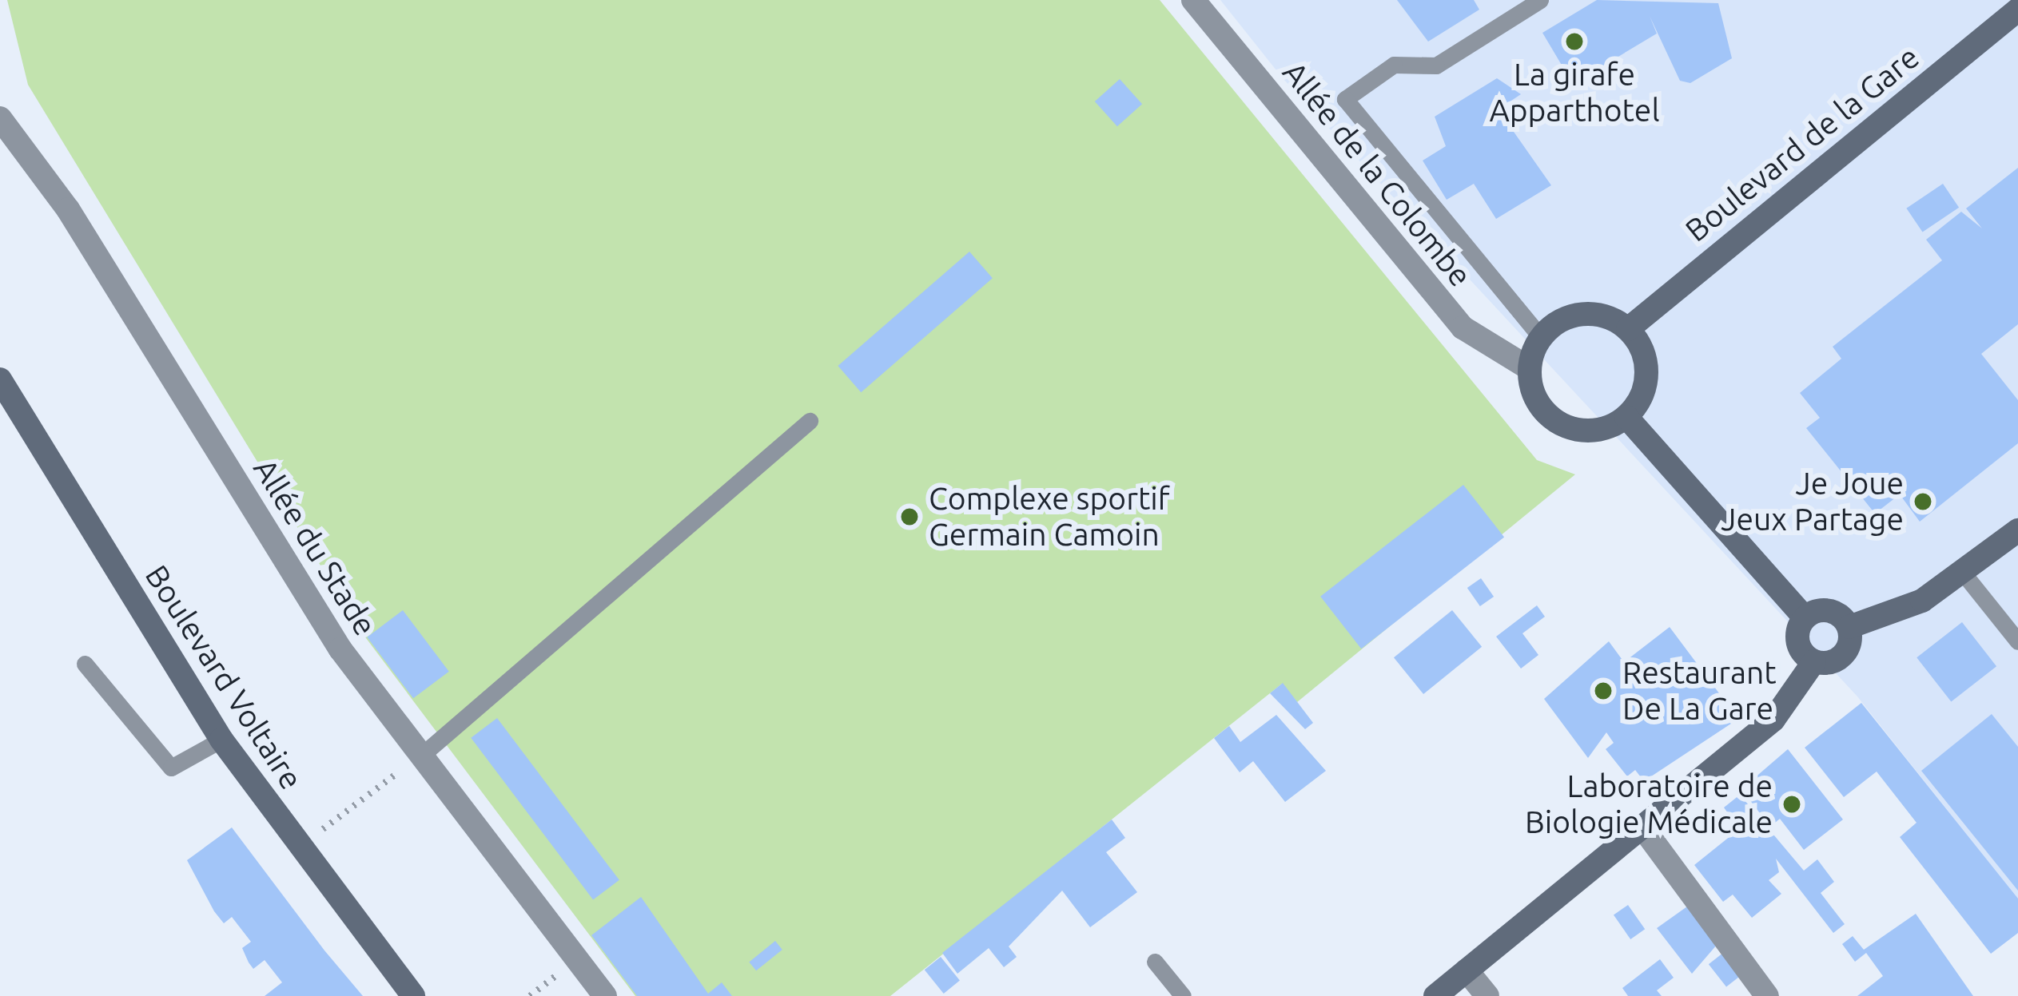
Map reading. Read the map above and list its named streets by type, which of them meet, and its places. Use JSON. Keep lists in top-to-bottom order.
{
  "streets": {
    "main road": ["Boulevard de la Gare", "Boulevard Voltaire"],
    "street": ["Allée de la Colombe", "Allée du Stade"]
  },
  "crossings": [
    ["Boulevard de la Gare", "Allée de la Colombe"]
  ],
  "places": [
    "La girafe Apparthotel",
    "Je Joue Jeux Partage",
    "Complexe sportif Germain Camoin",
    "Restaurant De La Gare",
    "Laboratoire de Biologie Médicale"
  ]
}
